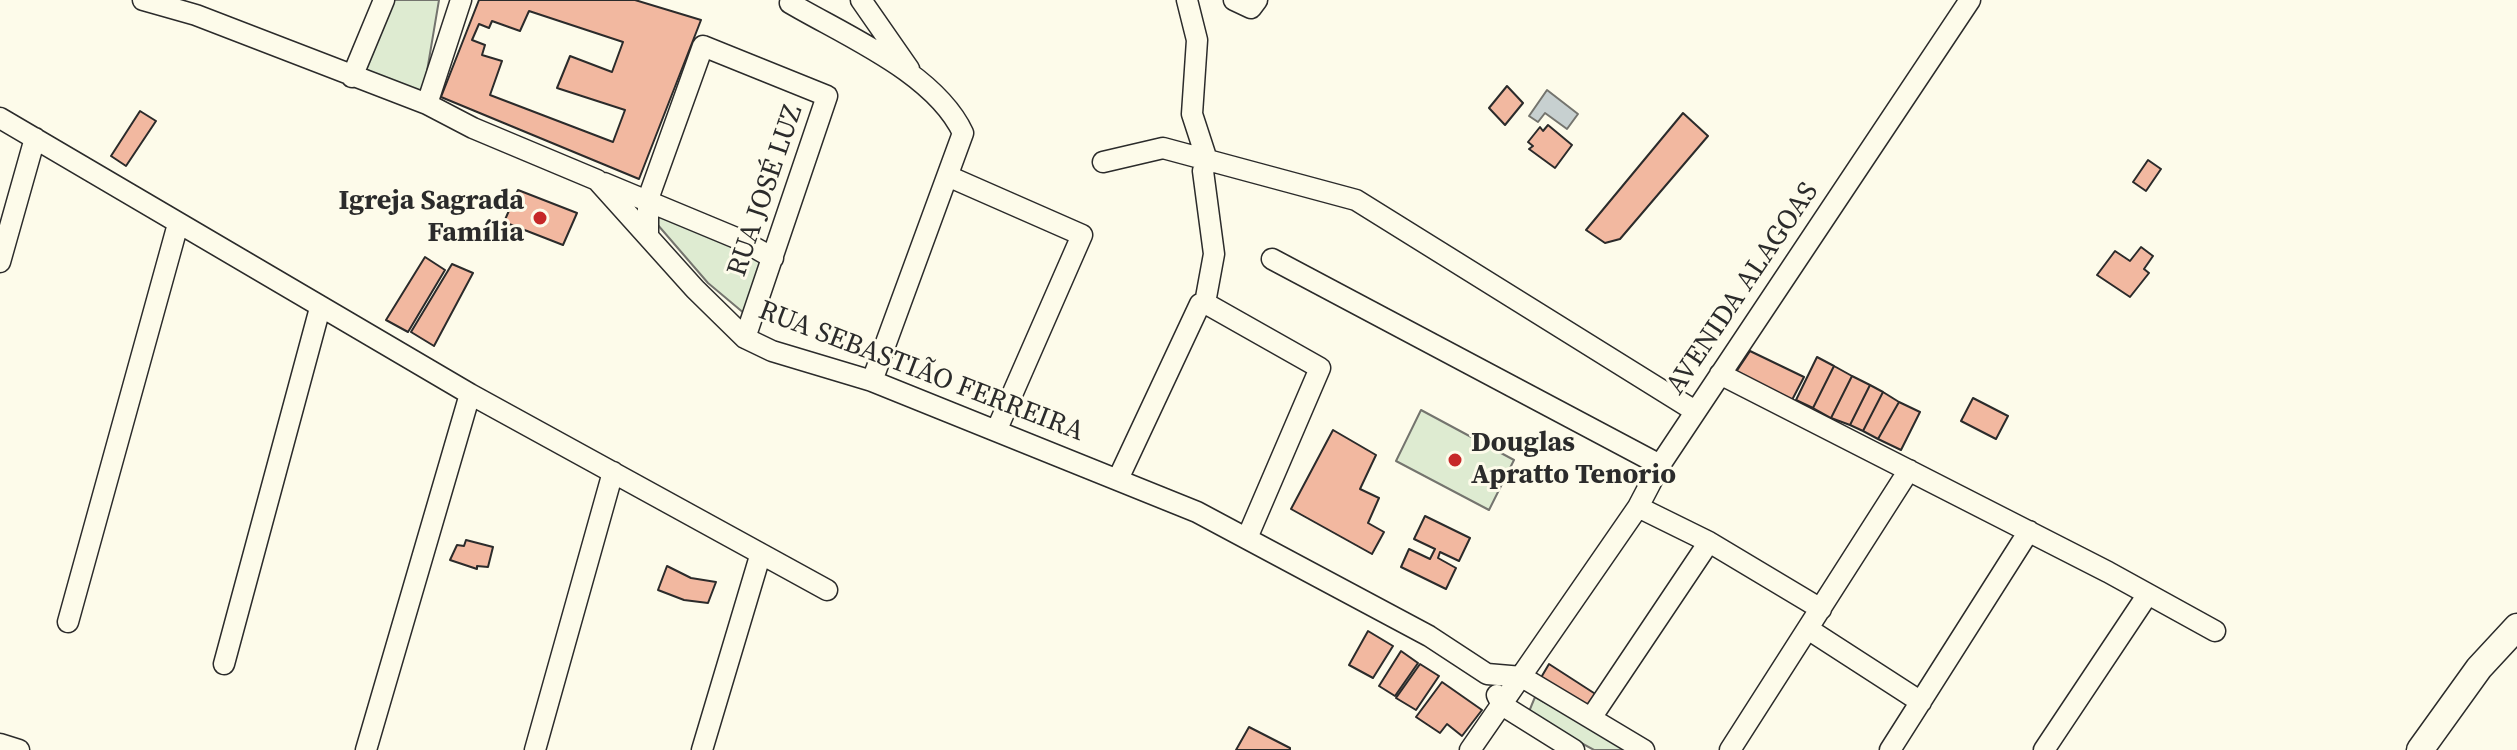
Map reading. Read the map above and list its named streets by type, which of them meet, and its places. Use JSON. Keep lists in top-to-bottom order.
{
  "streets": {
    "street": ["RUA JOSÉ LUZ", "AVENIDA ALAGOAS", "RUA SEBASTIÃO FERREIRA"]
  },
  "crossings": [
    ["RUA JOSÉ LUZ", "RUA SEBASTIÃO FERREIRA"],
    ["AVENIDA ALAGOAS", "RUA SEBASTIÃO FERREIRA"]
  ],
  "places": ["Igreja Sagrada Família", "Douglas Apratto Tenorio"]
}
